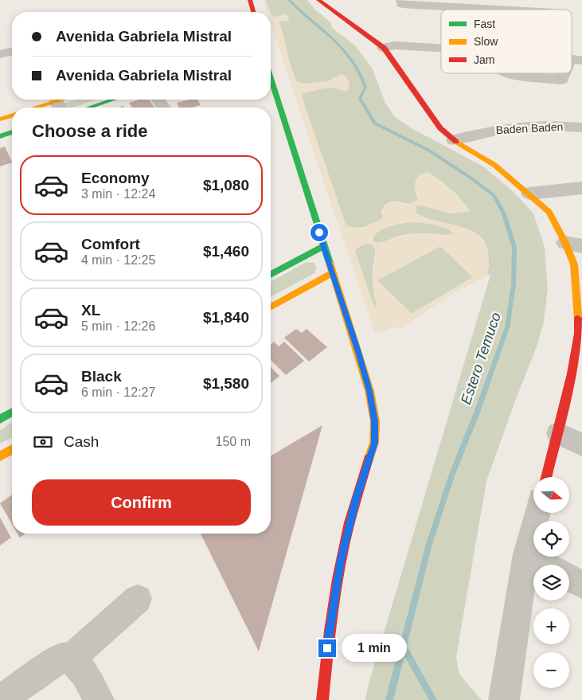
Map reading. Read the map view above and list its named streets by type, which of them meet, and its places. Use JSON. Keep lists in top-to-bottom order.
{
  "streets": {
    "street": ["Baden Baden"]
  },
  "water": ["Estero Temuco"],
  "legend": ["Fast", "Slow", "Jam"],
  "north": "right",
  "page": {
    "banner": ["Avenida Gabriela Mistral", "Avenida Gabriela Mistral"],
    "heading": "Choose a ride",
    "list": [
      {
        "name": "Economy",
        "note": "3 min · 12:24",
        "value": "$1,080"
      },
      {
        "name": "Comfort",
        "note": "4 min · 12:25",
        "value": "$1,460"
      },
      {
        "name": "XL",
        "note": "5 min · 12:26",
        "value": "$1,840"
      },
      {
        "name": "Black",
        "note": "6 min · 12:27",
        "value": "$1,580"
      }
    ],
    "pay": ["Cash", "150 m"],
    "buttons": "Confirm",
    "map_buttons": ["+", "−"],
    "bubble": "1 min"
  }
}
